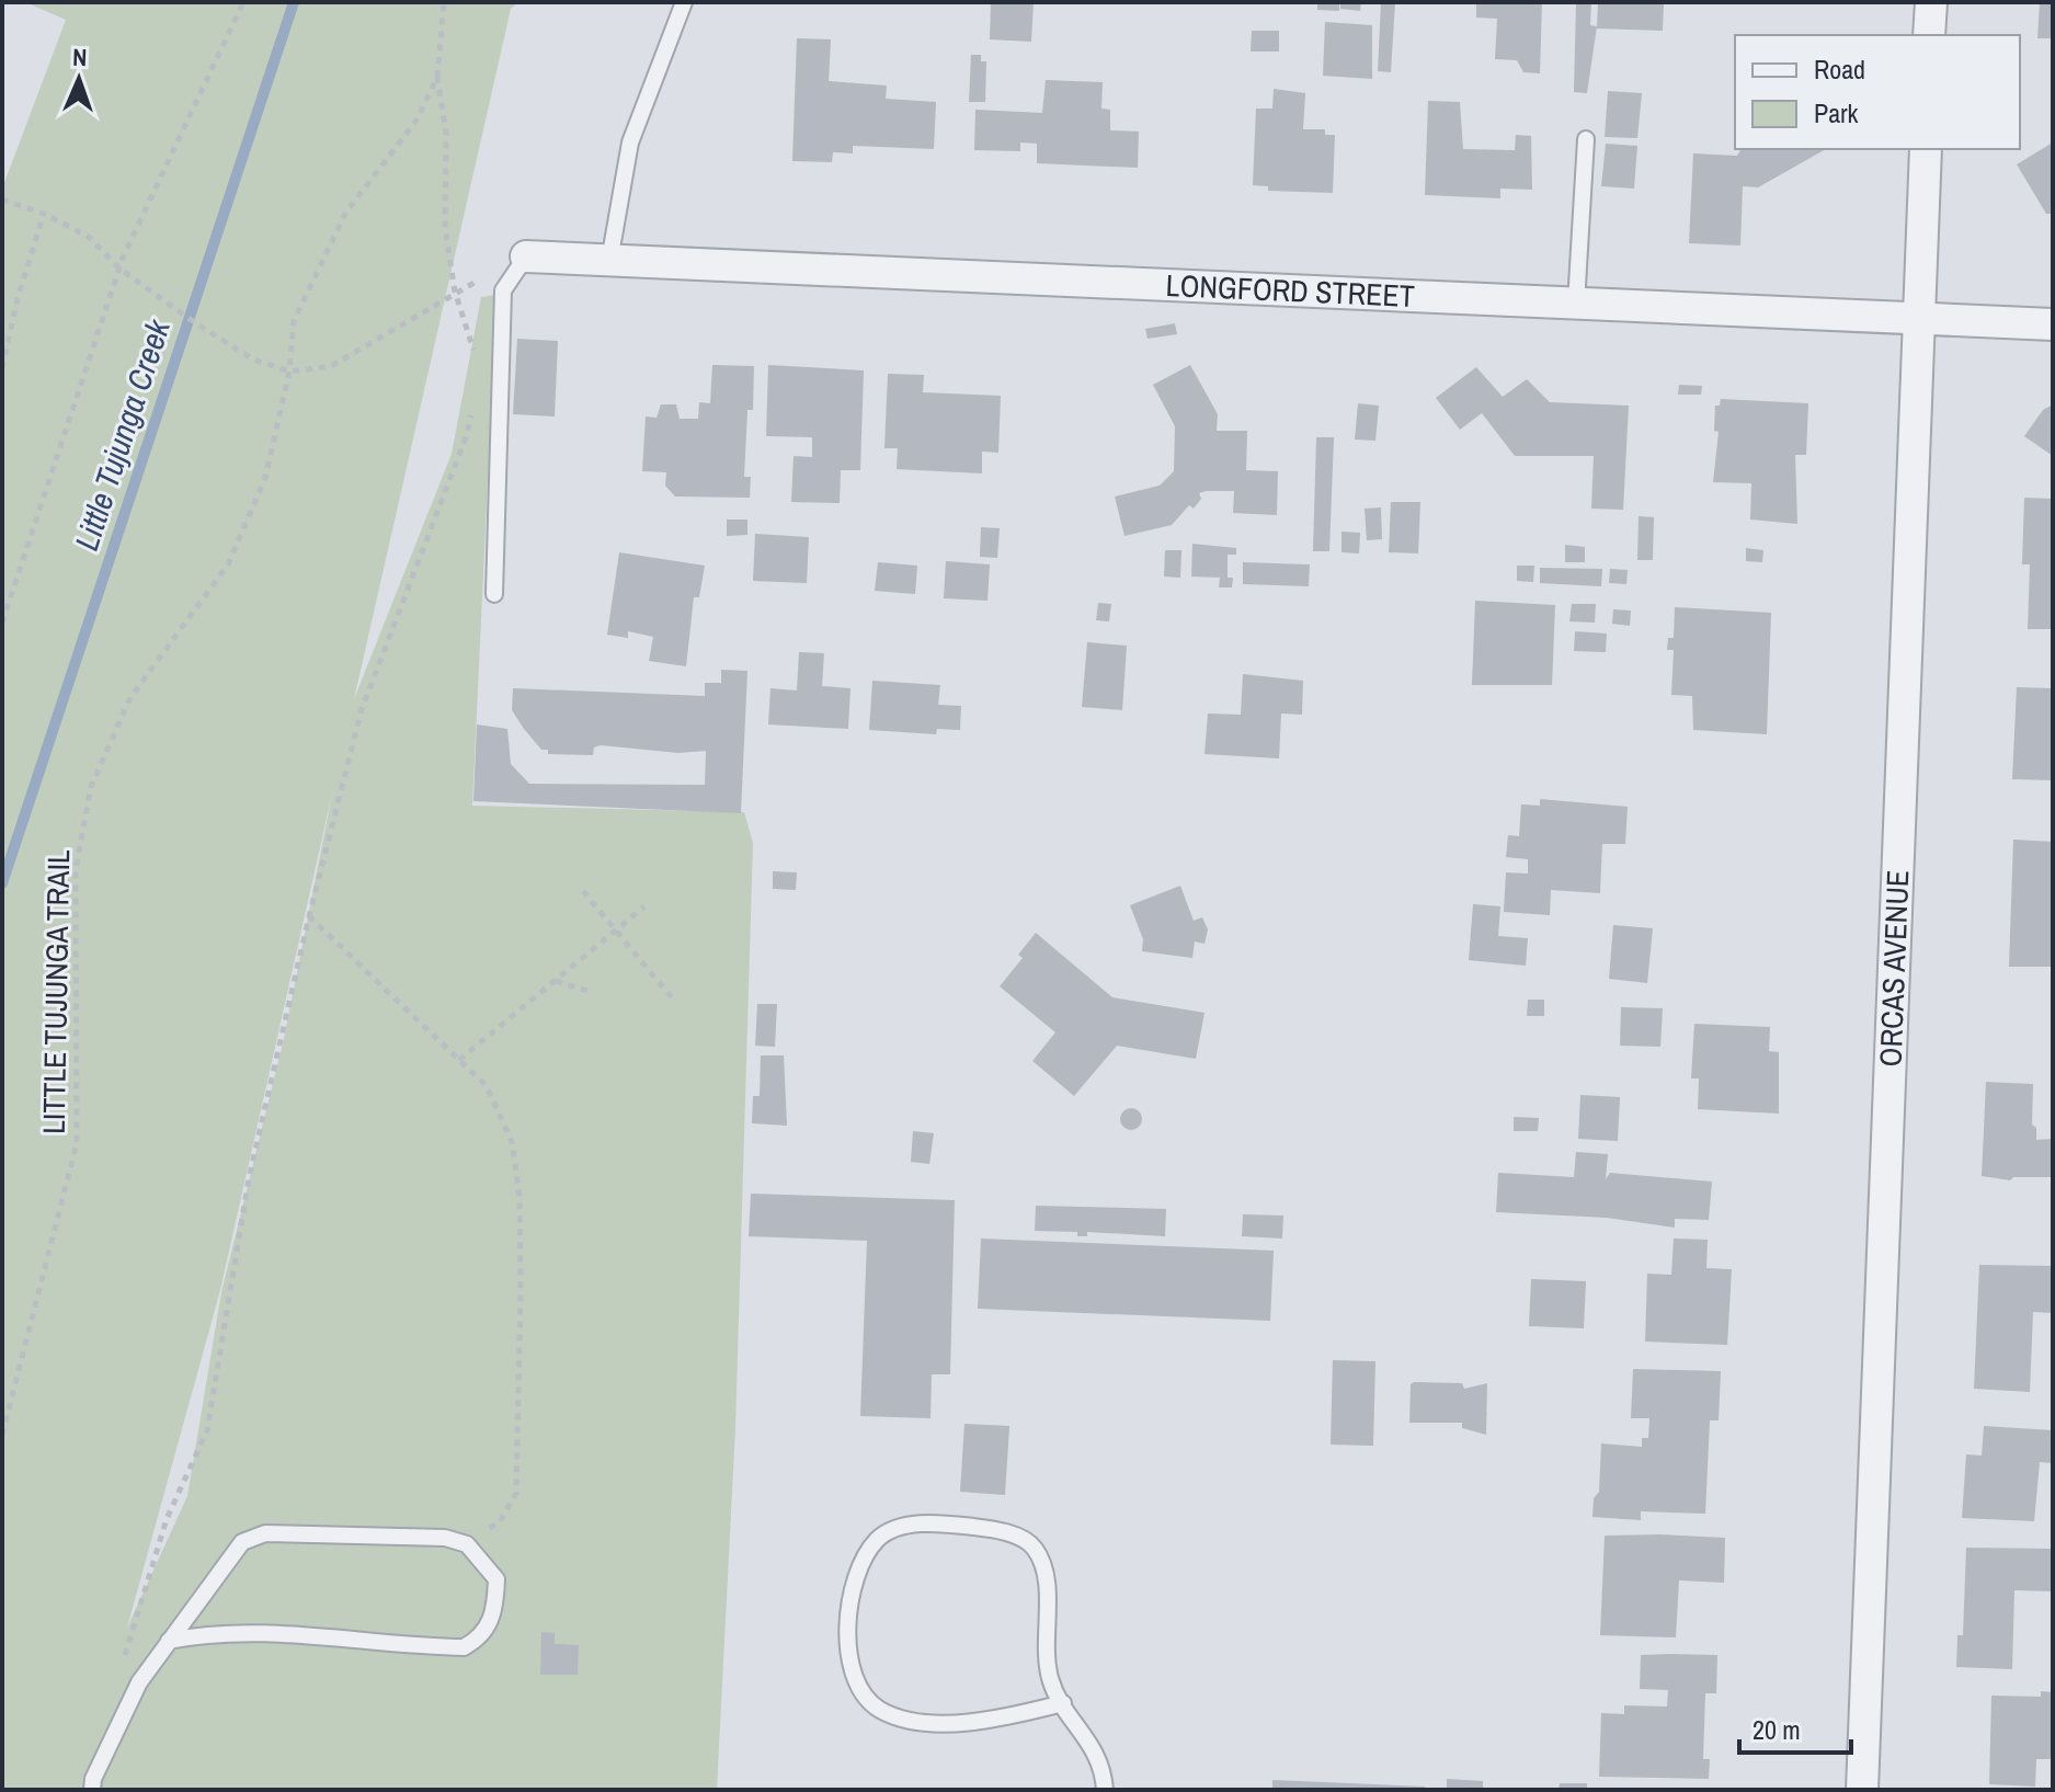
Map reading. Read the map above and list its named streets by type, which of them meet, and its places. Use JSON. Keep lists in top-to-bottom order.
{
  "streets": {
    "street": ["LONGFORD STREET", "ORCAS AVENUE"],
    "path": ["LITTLE TUJUNGA TRAIL"]
  },
  "crossings": [
    ["LONGFORD STREET", "ORCAS AVENUE"]
  ],
  "water": ["Little Tujunga Creek"],
  "legend": ["Road", "Park"],
  "scale_bar": "20 m",
  "north": "top"
}
